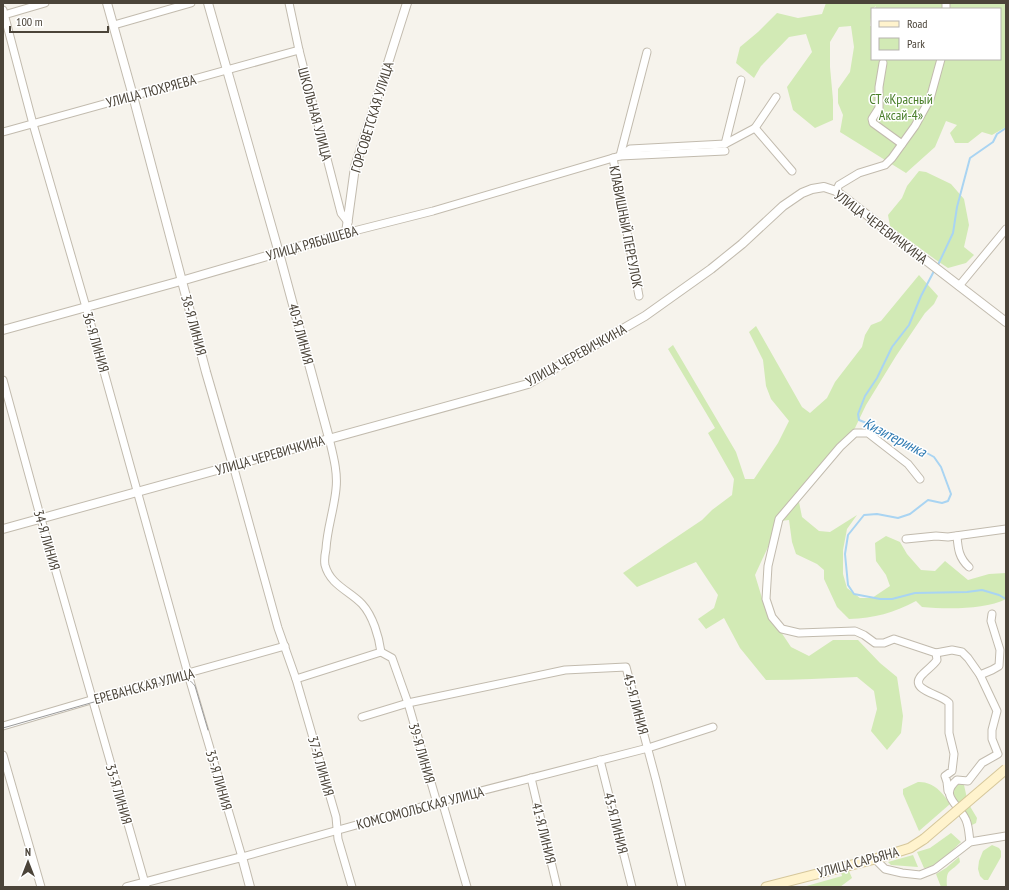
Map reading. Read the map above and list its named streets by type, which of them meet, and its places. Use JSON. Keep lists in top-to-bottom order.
{
  "streets": {
    "main road": ["УЛИЦА САРЬЯНА"],
    "street": [
      "УЛИЦА ТЮХРЯЕВА",
      "ШКОЛЬНАЯ УЛИЦА",
      "ГОРСОВЕТСКАЯ УЛИЦА",
      "КЛАВИШНЫЙ ПЕРЕУЛОК",
      "УЛИЦА ЧЕРЕВИЧКИНА",
      "УЛИЦА РЯБЫШЕВА",
      "38-Я ЛИНИЯ",
      "40-Я ЛИНИЯ",
      "36-Я ЛИНИЯ",
      "34-Я ЛИНИЯ",
      "ЕРЕВАНСКАЯ УЛИЦА",
      "45-Я ЛИНИЯ",
      "39-Я ЛИНИЯ",
      "37-Я ЛИНИЯ",
      "35-Я ЛИНИЯ",
      "33-Я ЛИНИЯ",
      "КОМСОМОЛЬСКАЯ УЛИЦА",
      "43-Я ЛИНИЯ",
      "41-Я ЛИНИЯ"
    ]
  },
  "crossings": [
    ["УЛИЦА ТЮХРЯЕВА", "ШКОЛЬНАЯ УЛИЦА"],
    ["УЛИЦА ТЮХРЯЕВА", "38-Я ЛИНИЯ"],
    ["УЛИЦА ТЮХРЯЕВА", "40-Я ЛИНИЯ"],
    ["УЛИЦА ТЮХРЯЕВА", "36-Я ЛИНИЯ"],
    ["ШКОЛЬНАЯ УЛИЦА", "ГОРСОВЕТСКАЯ УЛИЦА"],
    ["ГОРСОВЕТСКАЯ УЛИЦА", "УЛИЦА РЯБЫШЕВА"],
    ["КЛАВИШНЫЙ ПЕРЕУЛОК", "УЛИЦА РЯБЫШЕВА"],
    ["УЛИЦА ЧЕРЕВИЧКИНА", "38-Я ЛИНИЯ"],
    ["УЛИЦА ЧЕРЕВИЧКИНА", "40-Я ЛИНИЯ"],
    ["УЛИЦА ЧЕРЕВИЧКИНА", "36-Я ЛИНИЯ"],
    ["УЛИЦА ЧЕРЕВИЧКИНА", "34-Я ЛИНИЯ"],
    ["УЛИЦА РЯБЫШЕВА", "38-Я ЛИНИЯ"],
    ["УЛИЦА РЯБЫШЕВА", "40-Я ЛИНИЯ"],
    ["УЛИЦА РЯБЫШЕВА", "36-Я ЛИНИЯ"],
    ["38-Я ЛИНИЯ", "ЕРЕВАНСКАЯ УЛИЦА"],
    ["38-Я ЛИНИЯ", "37-Я ЛИНИЯ"],
    ["40-Я ЛИНИЯ", "39-Я ЛИНИЯ"],
    ["36-Я ЛИНИЯ", "ЕРЕВАНСКАЯ УЛИЦА"],
    ["36-Я ЛИНИЯ", "35-Я ЛИНИЯ"],
    ["34-Я ЛИНИЯ", "ЕРЕВАНСКАЯ УЛИЦА"],
    ["34-Я ЛИНИЯ", "33-Я ЛИНИЯ"],
    ["ЕРЕВАНСКАЯ УЛИЦА", "37-Я ЛИНИЯ"],
    ["ЕРЕВАНСКАЯ УЛИЦА", "35-Я ЛИНИЯ"],
    ["ЕРЕВАНСКАЯ УЛИЦА", "33-Я ЛИНИЯ"],
    ["45-Я ЛИНИЯ", "39-Я ЛИНИЯ"],
    ["45-Я ЛИНИЯ", "КОМСОМОЛЬСКАЯ УЛИЦА"],
    ["39-Я ЛИНИЯ", "КОМСОМОЛЬСКАЯ УЛИЦА"],
    ["37-Я ЛИНИЯ", "КОМСОМОЛЬСКАЯ УЛИЦА"],
    ["35-Я ЛИНИЯ", "КОМСОМОЛЬСКАЯ УЛИЦА"],
    ["33-Я ЛИНИЯ", "КОМСОМОЛЬСКАЯ УЛИЦА"],
    ["КОМСОМОЛЬСКАЯ УЛИЦА", "43-Я ЛИНИЯ"],
    ["КОМСОМОЛЬСКАЯ УЛИЦА", "41-Я ЛИНИЯ"]
  ],
  "water": ["Кизитеринка"],
  "parks": ["СТ «Красный Аксай-4»"],
  "legend": ["Road", "Park"],
  "scale_bar": "100 m",
  "north": "top"
}
